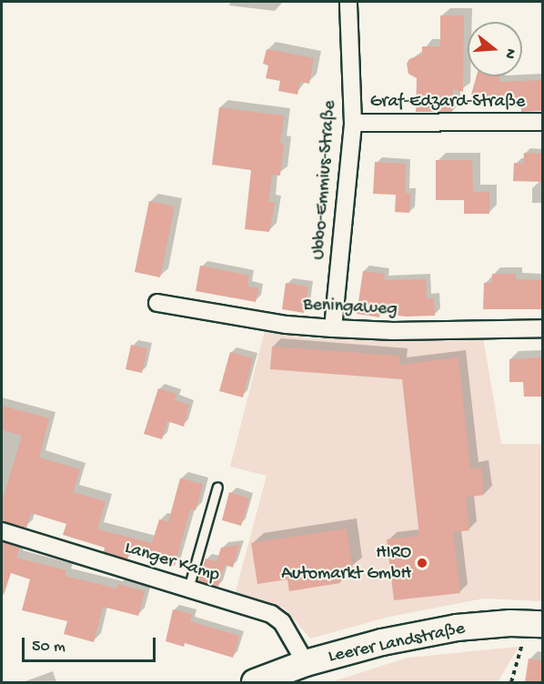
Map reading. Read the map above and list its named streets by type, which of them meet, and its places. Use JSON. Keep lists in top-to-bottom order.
{
  "streets": {
    "main road": ["Leerer Landstraße"],
    "street": [
      "Graf-Edzard-Straße",
      "Ubbo-Emmius-Straße",
      "Beningaweg",
      "Langer Kamp"
    ]
  },
  "crossings": [
    ["Graf-Edzard-Straße", "Ubbo-Emmius-Straße"],
    ["Ubbo-Emmius-Straße", "Beningaweg"],
    ["Langer Kamp", "Leerer Landstraße"]
  ],
  "places": ["HIRO Automarkt GmbH"],
  "scale_bar": "50 m",
  "north": "right"
}
